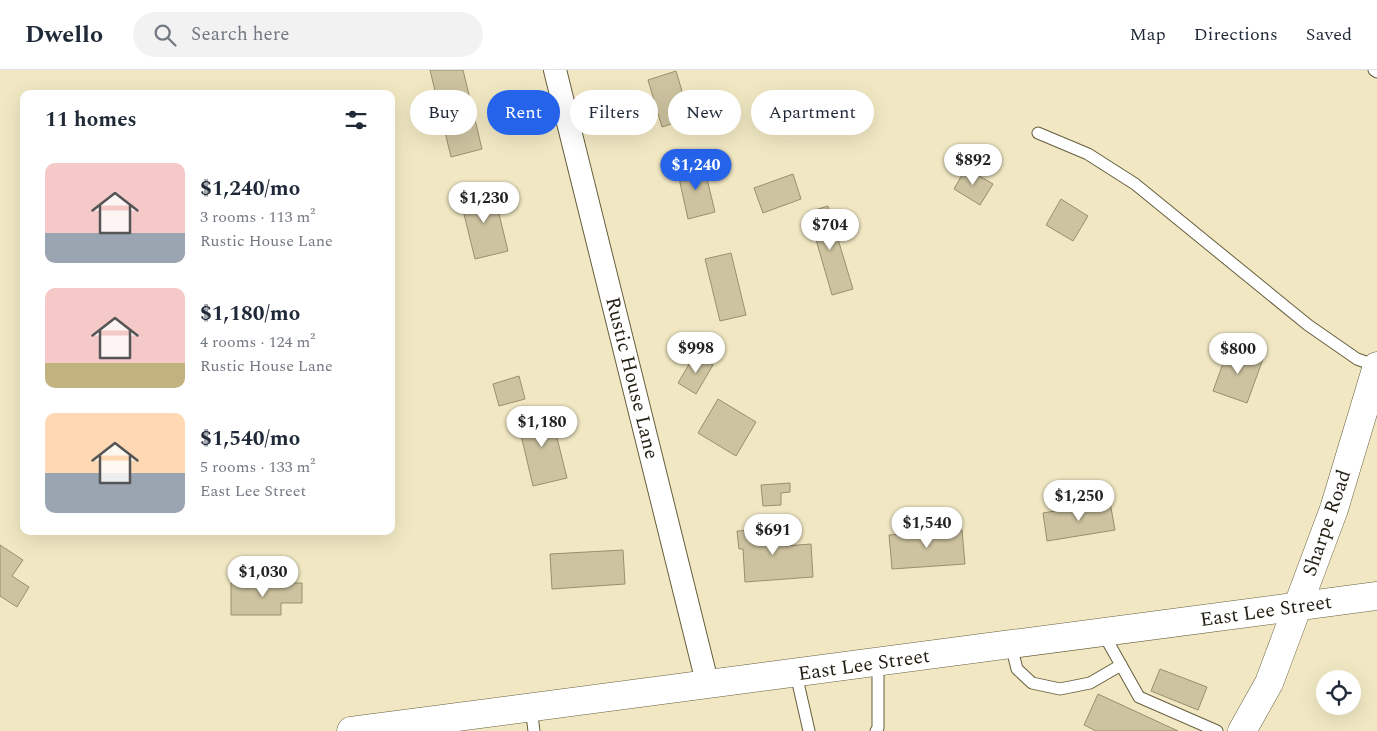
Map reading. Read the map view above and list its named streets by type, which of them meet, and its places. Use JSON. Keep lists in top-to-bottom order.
{
  "streets": {
    "street": ["Rustic House Lane", "Sharpe Road", "East Lee Street"]
  },
  "crossings": [
    ["Rustic House Lane", "East Lee Street"],
    ["Sharpe Road", "East Lee Street"]
  ],
  "page": {
    "header": "Dwello",
    "search": "Search here",
    "nav": ["Map", "Directions", "Saved"],
    "chip": [
      "Buy",
      "Rent",
      "Filters",
      "New",
      "Apartment"
    ],
    "heading": "11 homes",
    "price": [
      "$892",
      "$1,240",
      "$1,230",
      "$704",
      "$998",
      "$800",
      "$1,180",
      "$1,250",
      "$1,540",
      "$691",
      "$1,030"
    ],
    "list": [
      {
        "name": "$1,240/mo",
        "note": "3 rooms · 113 m² · Rustic House Lane"
      },
      {
        "name": "$1,180/mo",
        "note": "4 rooms · 124 m² · Rustic House Lane"
      },
      {
        "name": "$1,540/mo",
        "note": "5 rooms · 133 m² · East Lee Street"
      }
    ]
  }
}
